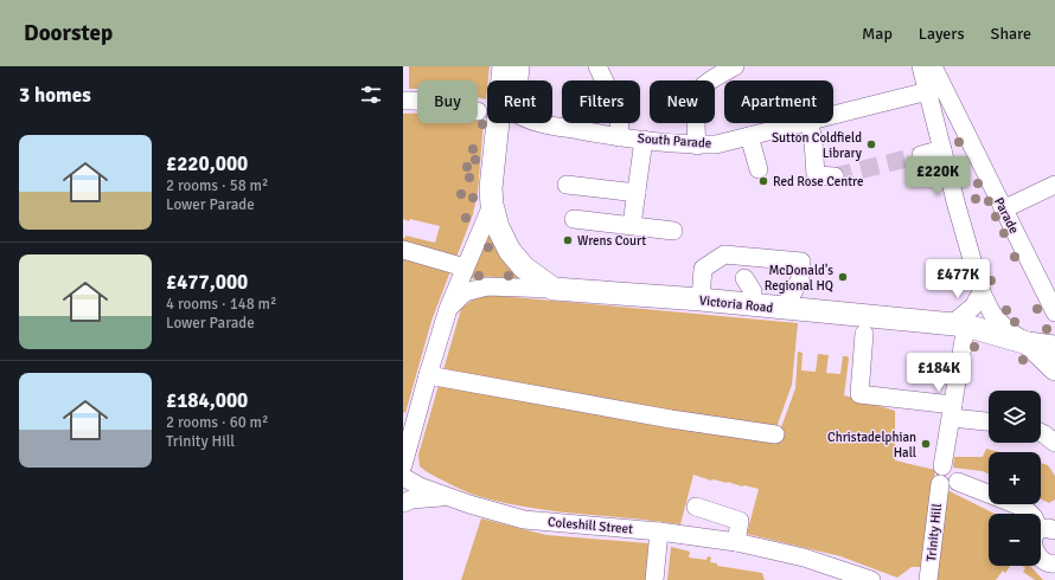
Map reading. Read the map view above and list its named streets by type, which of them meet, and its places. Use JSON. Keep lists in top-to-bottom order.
{
  "streets": {
    "main road": ["Victoria Road"],
    "street": [
      "South Parade",
      "Parade",
      "Coleshill Street",
      "Trinity Hill"
    ]
  },
  "crossings": [
    ["South Parade", "Parade"]
  ],
  "places": [
    "Sutton Coldfield Library",
    "Red Rose Centre",
    "Wrens Court",
    "McDonald's Regional HQ",
    "Christadelphian Hall"
  ],
  "page": {
    "header": "Doorstep",
    "nav": ["Map", "Layers", "Share"],
    "heading": "3 homes",
    "chip": [
      "Buy",
      "Rent",
      "Filters",
      "New",
      "Apartment"
    ],
    "list": [
      {
        "name": "£220,000",
        "note": "2 rooms · 58 m² · Lower Parade"
      },
      {
        "name": "£477,000",
        "note": "4 rooms · 148 m² · Lower Parade"
      },
      {
        "name": "£184,000",
        "note": "2 rooms · 60 m² · Trinity Hill"
      }
    ],
    "price": ["£220K", "£477K", "£184K"],
    "map_buttons": ["+", "−"]
  }
}
